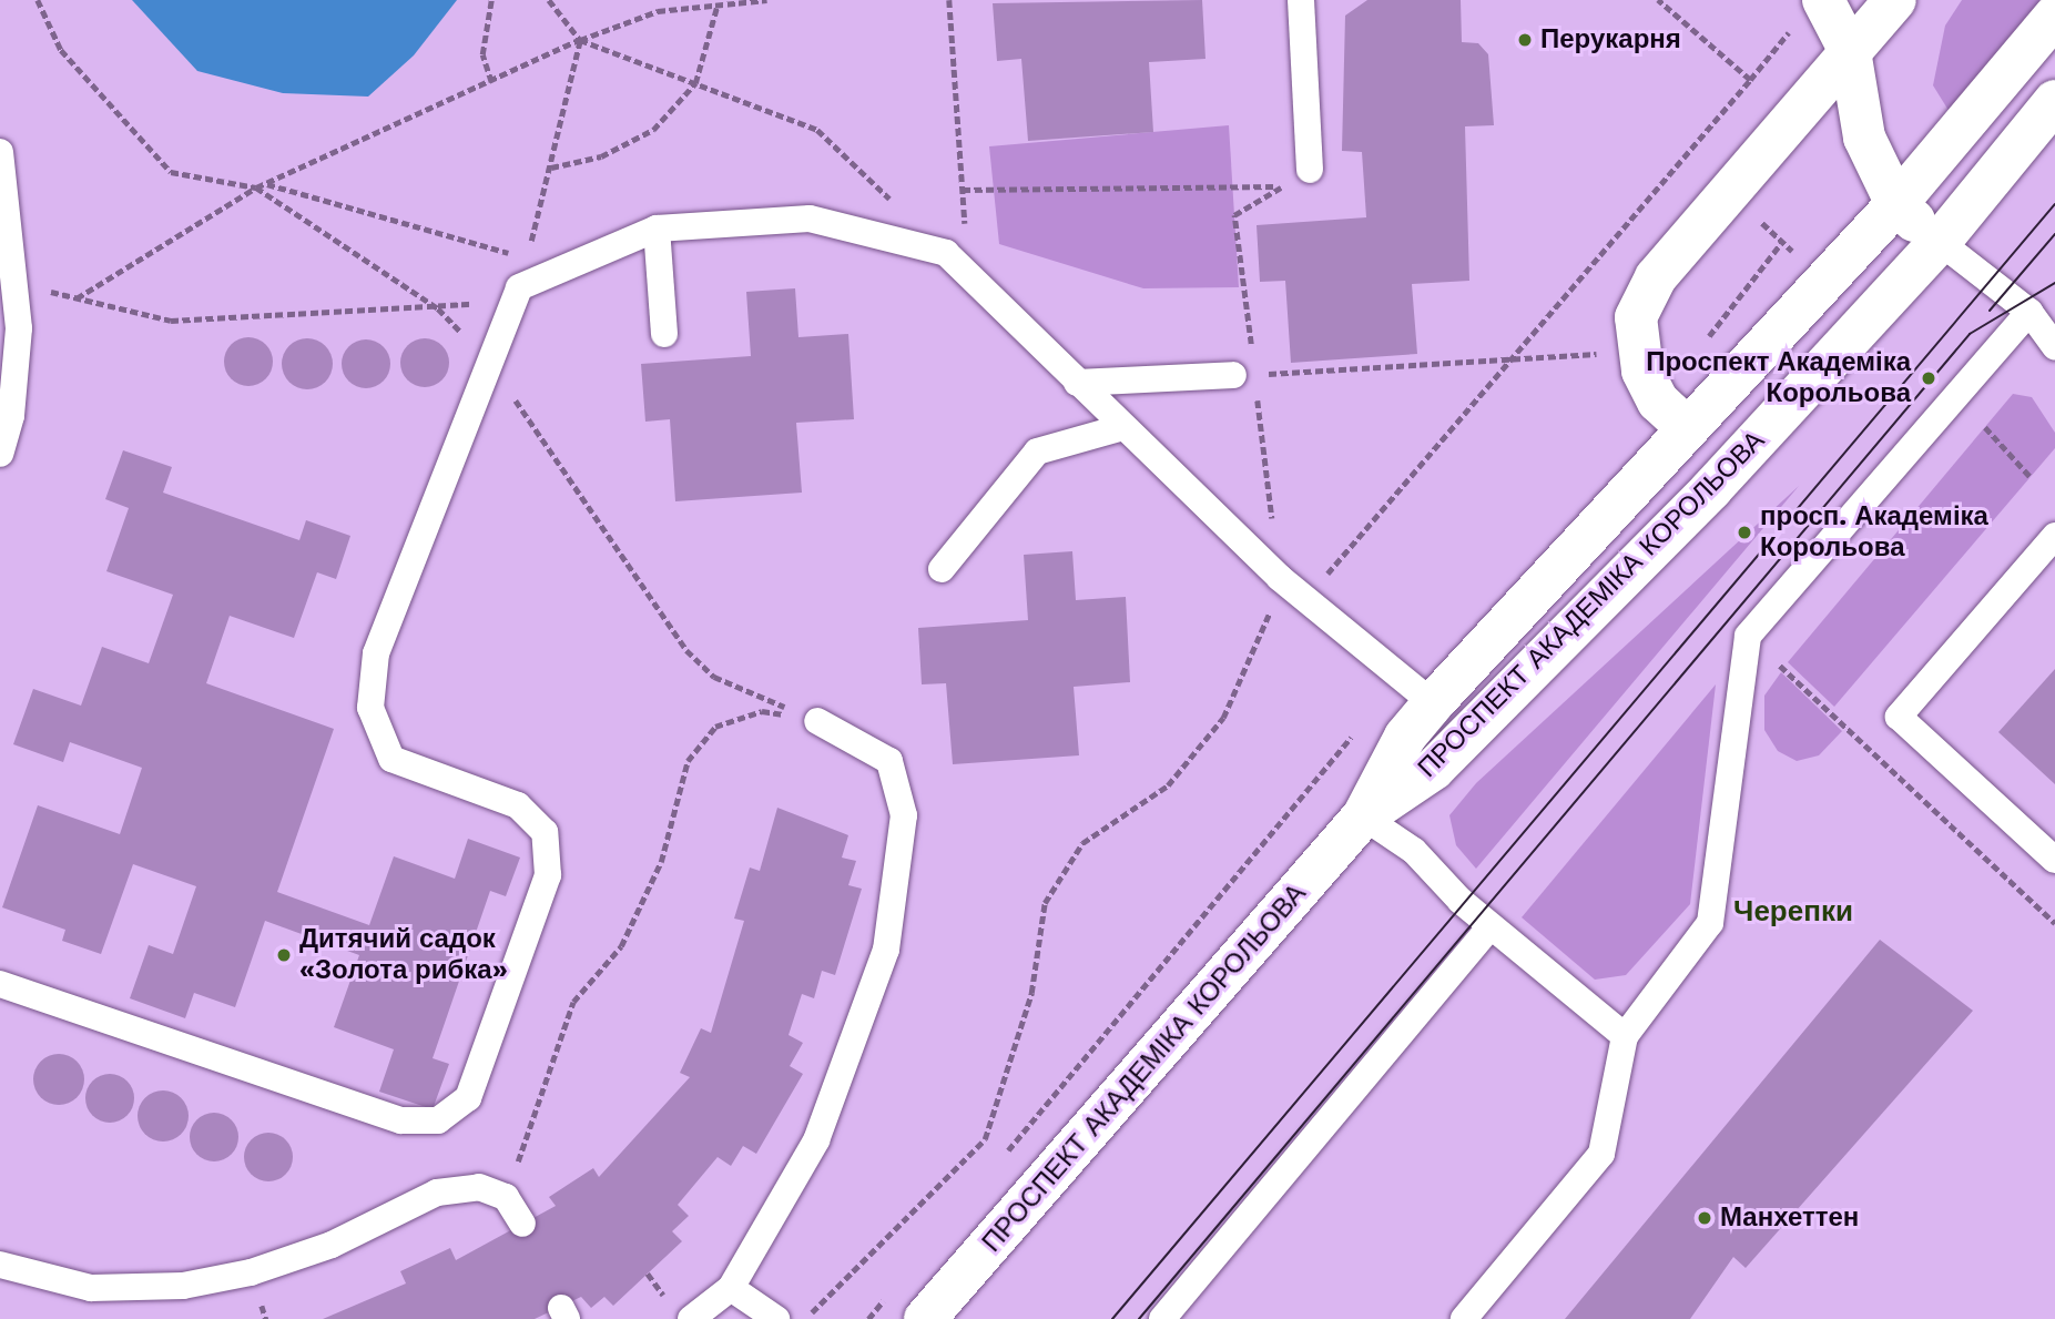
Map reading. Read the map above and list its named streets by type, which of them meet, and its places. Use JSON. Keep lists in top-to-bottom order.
{
  "streets": {
    "main road": ["ПРОСПЕКТ АКАДЕМІКА КОРОЛЬОВА"]
  },
  "districts": ["Черепки"],
  "places": [
    "Перукарня",
    "Проспект Академіка Корольова",
    "просп. Академіка Корольова",
    "Дитячий садок «Золота рибка»",
    "Манхеттен"
  ]
}
